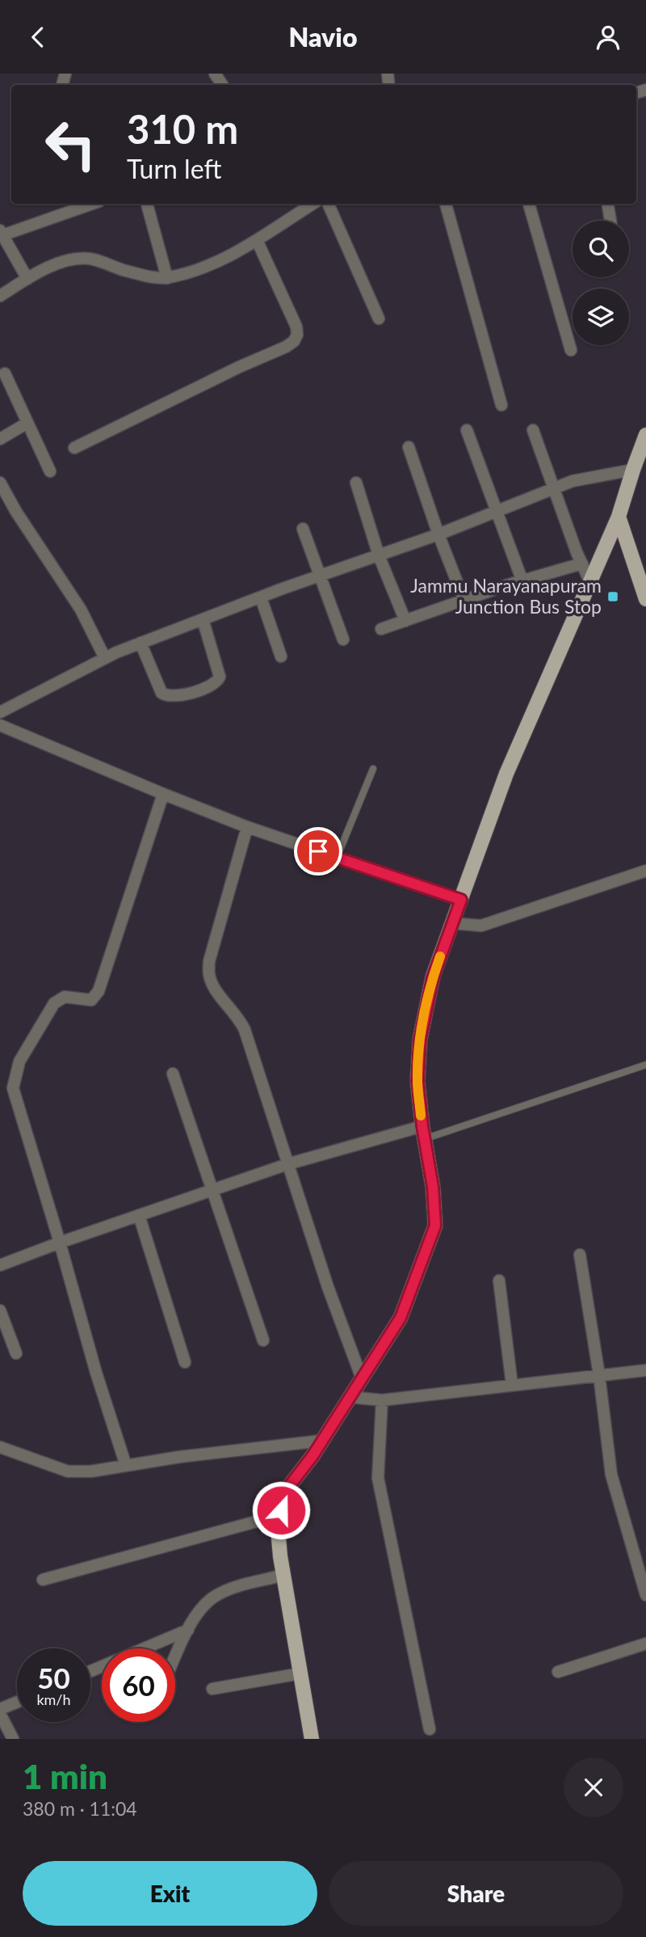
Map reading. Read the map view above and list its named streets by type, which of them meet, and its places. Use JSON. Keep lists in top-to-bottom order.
{
  "places": {
    "transit": ["Jammu Narayanapuram Junction Bus Stop"]
  },
  "page": {
    "header": "Navio",
    "turn": ["310 m", "Turn left"],
    "speed": "50 km/h",
    "limit": "60",
    "heading": ["1 min", "380 m · 11:04"],
    "buttons": ["Exit", "Share"]
  }
}
